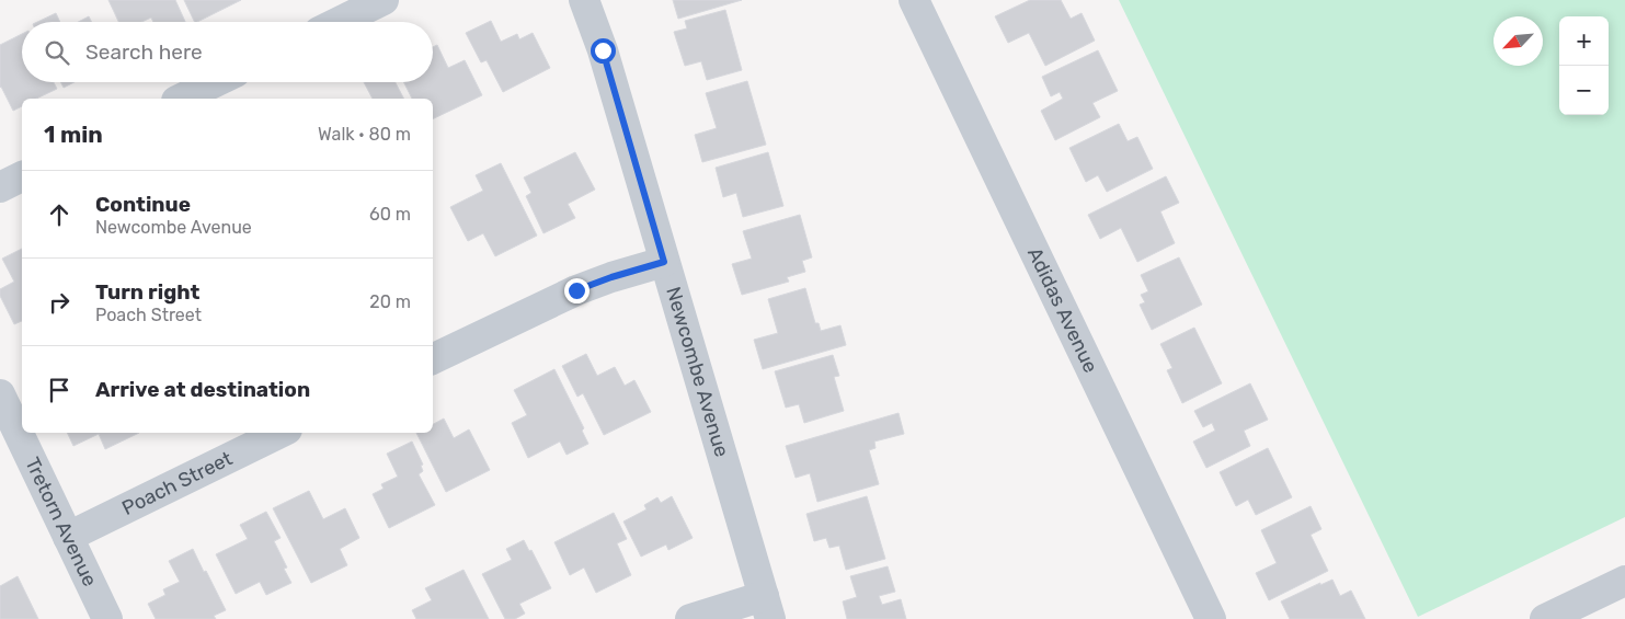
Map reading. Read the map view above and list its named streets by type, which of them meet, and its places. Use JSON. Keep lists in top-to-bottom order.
{
  "streets": {
    "street": [
      "Adidas Avenue",
      "Newcombe Avenue",
      "Poach Street",
      "Tretorn Avenue"
    ]
  },
  "crossings": [
    ["Poach Street", "Tretorn Avenue"]
  ],
  "north": "bottom left",
  "page": {
    "map_buttons": ["+", "−"],
    "search": "Search here",
    "heading": ["1 min", "Walk · 80 m"],
    "list": [
      ["Continue", "Newcombe Avenue", "60 m"],
      ["Turn right", "Poach Street", "20 m"],
      "Arrive at destination"
    ]
  }
}
